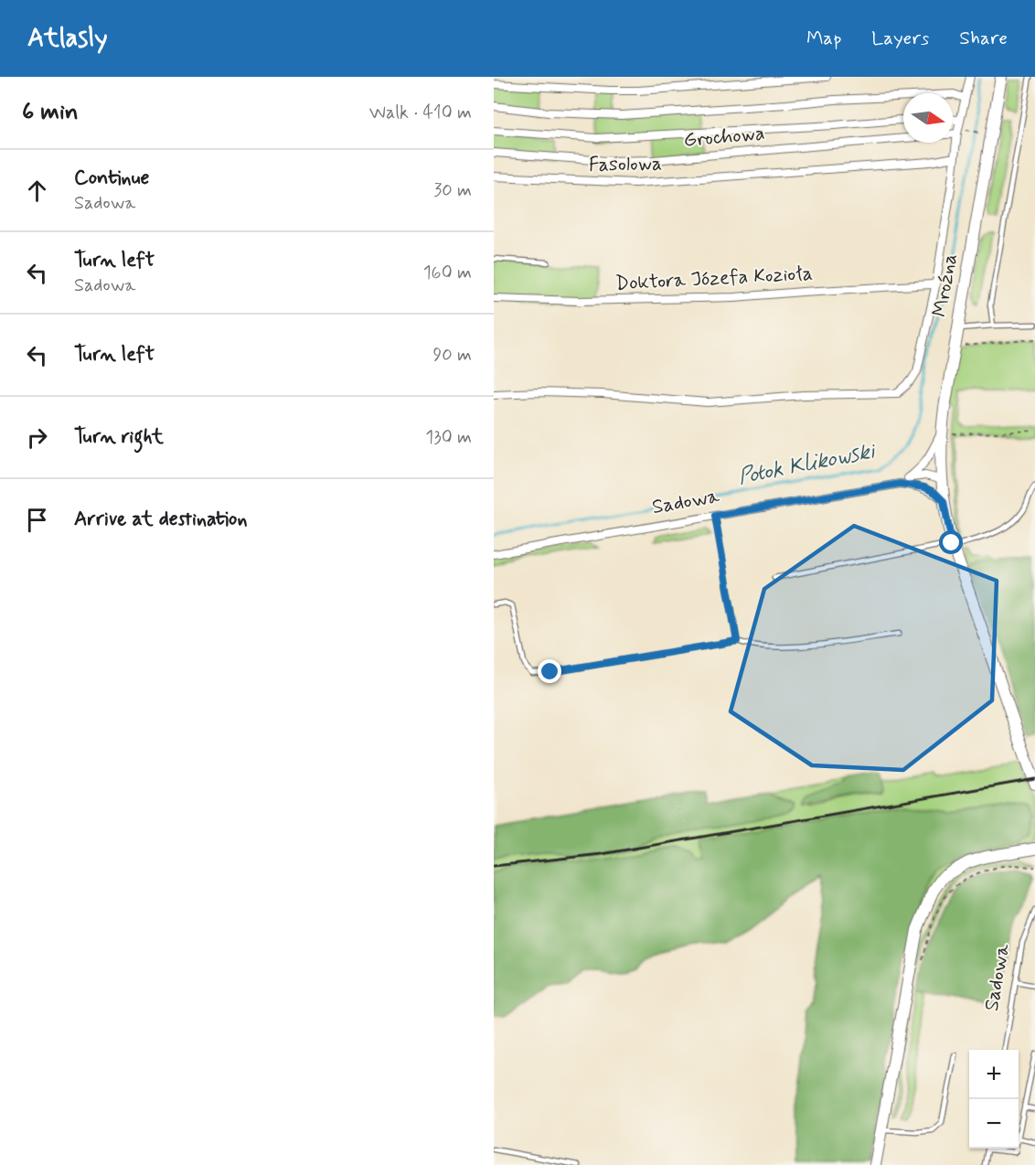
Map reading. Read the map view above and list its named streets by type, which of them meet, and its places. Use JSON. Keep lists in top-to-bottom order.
{
  "streets": {
    "main road": ["Mroźna"],
    "street": [
      "Grochowa",
      "Fasolowa",
      "Doktora Józefa Kozioła",
      "Sadowa"
    ]
  },
  "crossings": [
    ["Mroźna", "Sadowa"]
  ],
  "water": ["Potok Klikowski"],
  "north": "right",
  "page": {
    "header": "Atlasly",
    "nav": ["Map", "Layers", "Share"],
    "heading": ["6 min", "Walk · 410 m"],
    "list": [
      ["Continue", "Sadowa", "30 m"],
      ["Turn left", "Sadowa", "160 m"],
      ["Turn left", "90 m"],
      ["Turn right", "130 m"],
      "Arrive at destination"
    ],
    "map_buttons": ["+", "−"]
  }
}
